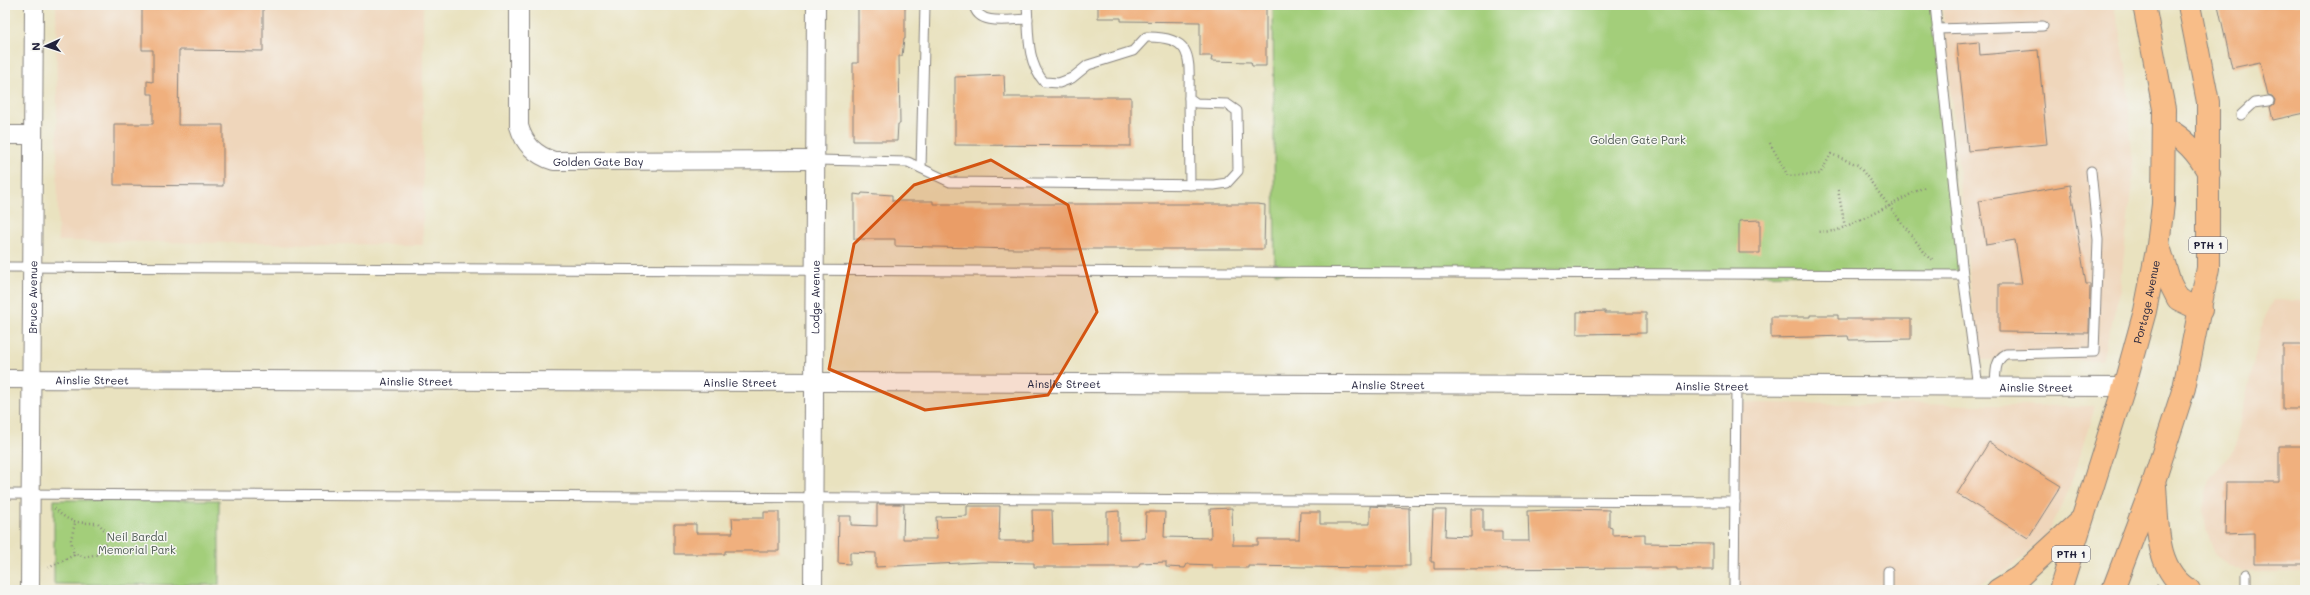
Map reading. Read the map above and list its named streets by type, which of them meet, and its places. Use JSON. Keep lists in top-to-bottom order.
{
  "streets": {
    "highway": ["PTH 1", "Portage Avenue"],
    "street": [
      "Golden Gate Bay",
      "Bruce Avenue",
      "Lodge Avenue",
      "Ainslie Street"
    ]
  },
  "crossings": [
    ["Golden Gate Bay", "Lodge Avenue"],
    ["Bruce Avenue", "Ainslie Street"],
    ["Lodge Avenue", "Ainslie Street"],
    ["Portage Avenue", "Ainslie Street"]
  ],
  "parks": ["Golden Gate Park", "Neil Bardal Memorial Park"],
  "north": "left"
}
